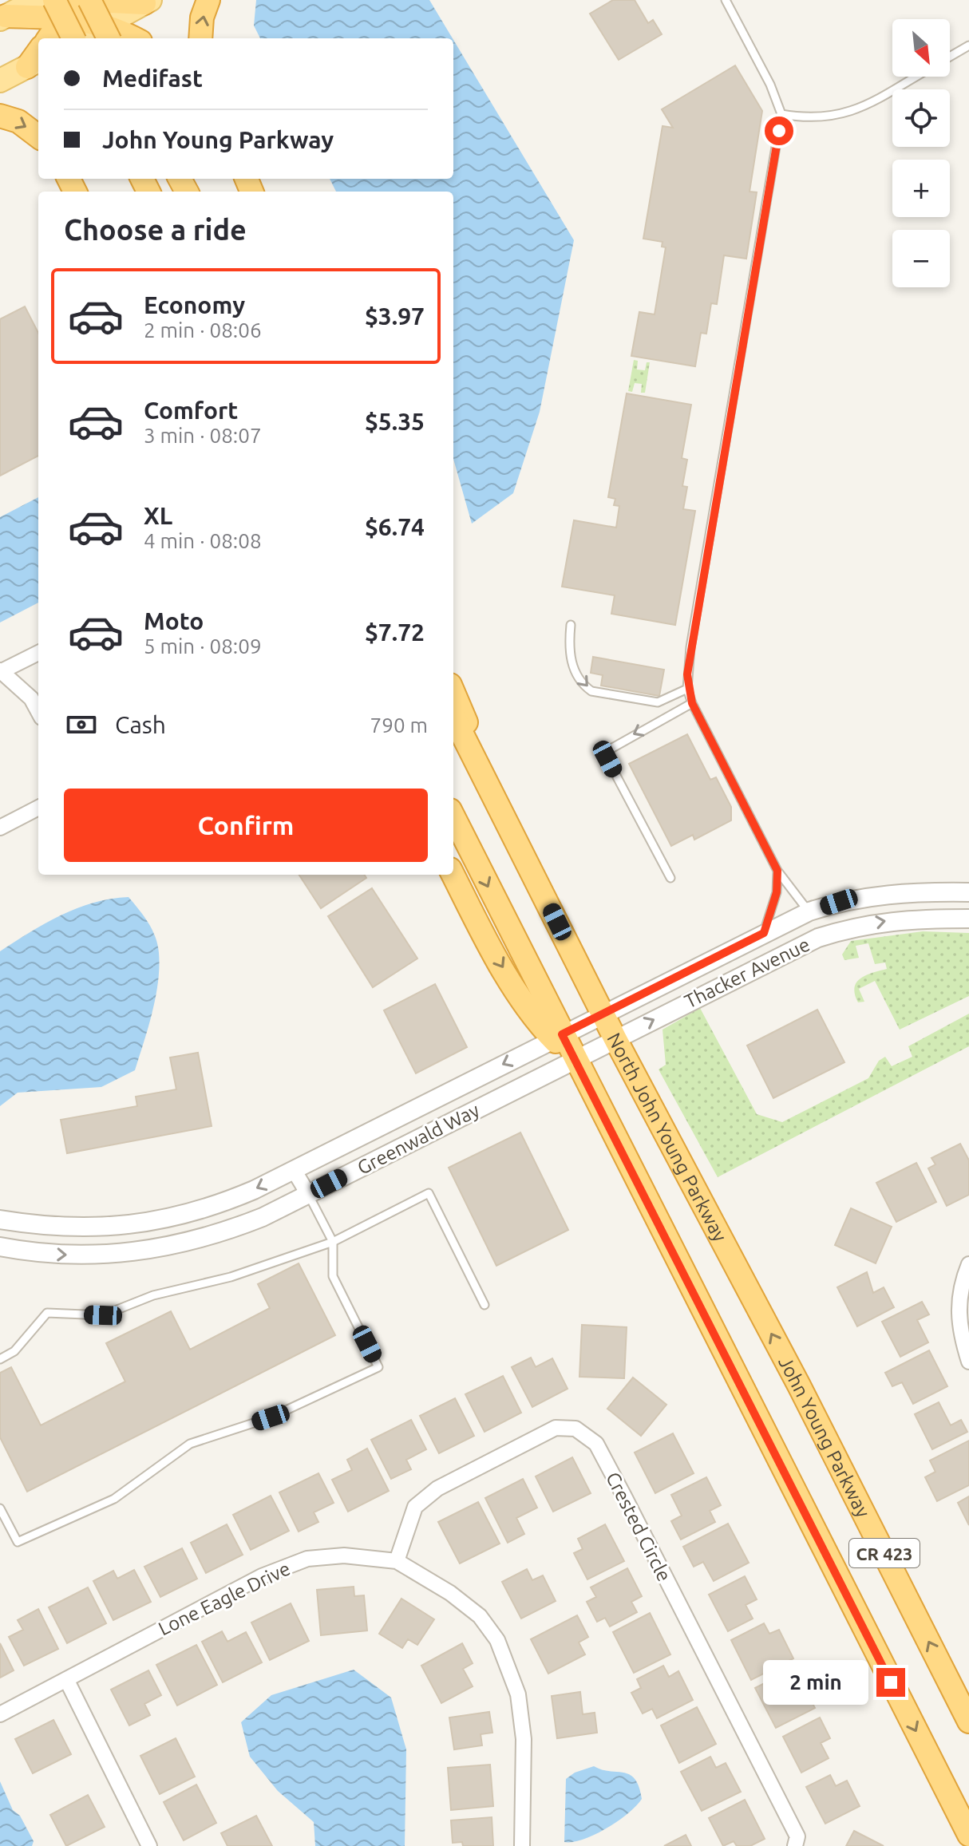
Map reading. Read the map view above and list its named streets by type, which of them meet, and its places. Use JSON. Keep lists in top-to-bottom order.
{
  "streets": {
    "highway": ["North John Young Parkway", "John Young Parkway", "CR 423"],
    "street": [
      "Thacker Avenue",
      "Greenwald Way",
      "Crested Circle",
      "Lone Eagle Drive"
    ]
  },
  "crossings": [
    ["Thacker Avenue", "North John Young Parkway"],
    ["Thacker Avenue", "Greenwald Way"],
    ["Thacker Avenue", "CR 423"],
    ["North John Young Parkway", "John Young Parkway"],
    ["Greenwald Way", "CR 423"],
    ["Crested Circle", "Lone Eagle Drive"]
  ],
  "north": "bottom right",
  "page": {
    "map_buttons": ["+", "−"],
    "banner": ["Medifast", "John Young Parkway"],
    "heading": "Choose a ride",
    "list": [
      {
        "name": "Economy",
        "note": "2 min · 08:06",
        "value": "$3.97"
      },
      {
        "name": "Comfort",
        "note": "3 min · 08:07",
        "value": "$5.35"
      },
      {
        "name": "XL",
        "note": "4 min · 08:08",
        "value": "$6.74"
      },
      {
        "name": "Moto",
        "note": "5 min · 08:09",
        "value": "$7.72"
      }
    ],
    "pay": ["Cash", "790 m"],
    "buttons": "Confirm",
    "bubble": "2 min"
  }
}
